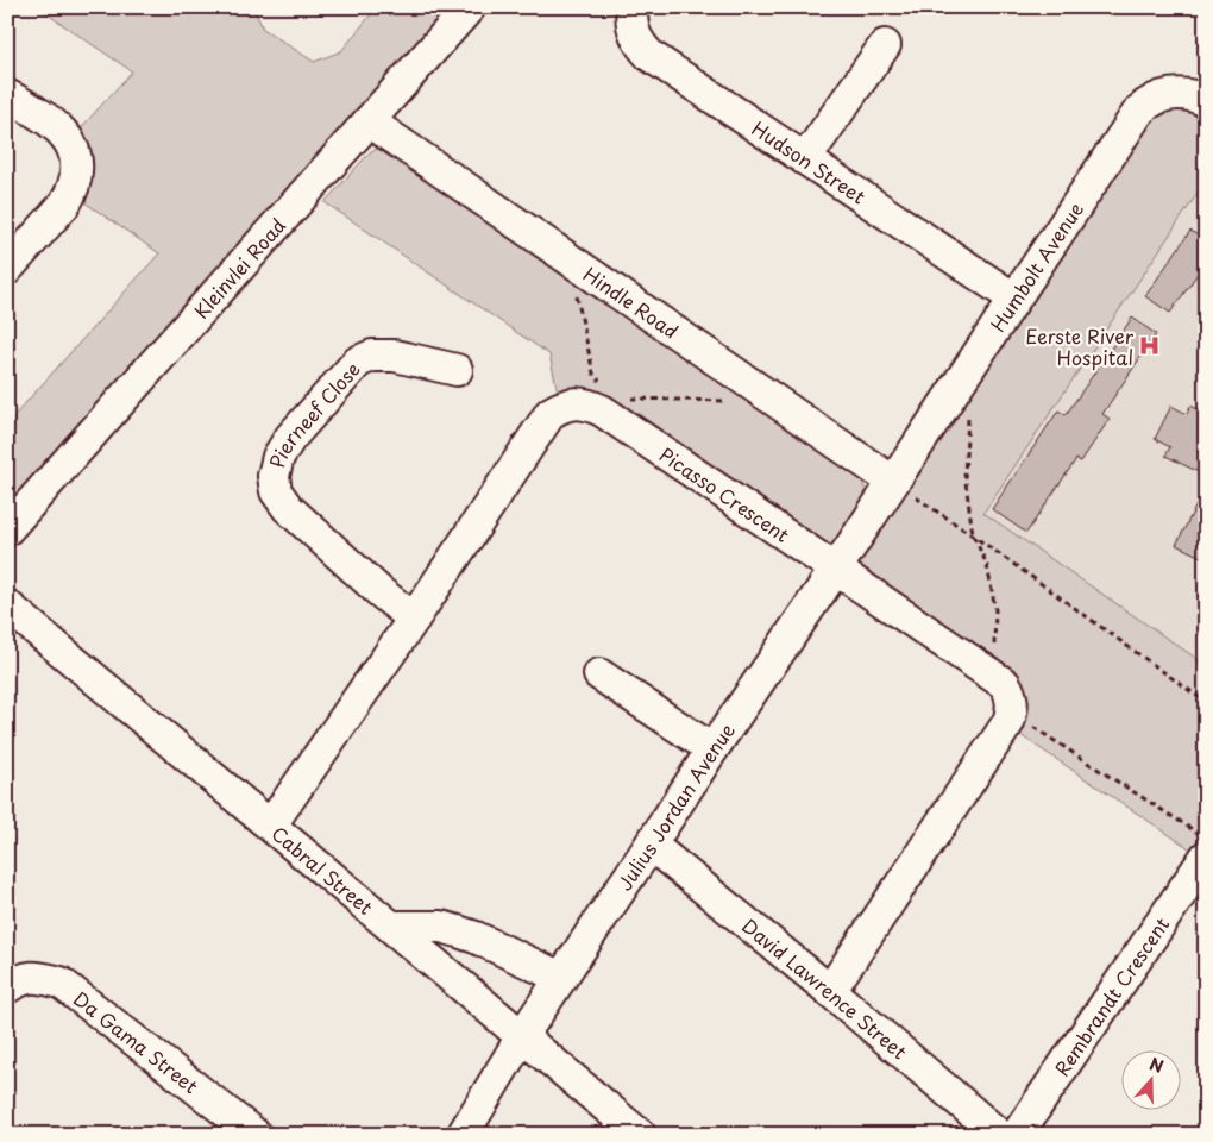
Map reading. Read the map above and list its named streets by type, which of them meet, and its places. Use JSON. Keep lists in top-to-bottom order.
{
  "streets": {
    "street": [
      "Hudson Street",
      "Humbolt Avenue",
      "Kleinvlei Road",
      "Hindle Road",
      "Pierneef Close",
      "Picasso Crescent",
      "Julius Jordan Avenue",
      "Cabral Street",
      "David Lawrence Street",
      "Rembrandt Crescent",
      "Da Gama Street"
    ]
  },
  "crossings": [
    ["Hudson Street", "Humbolt Avenue"],
    ["Humbolt Avenue", "Hindle Road"],
    ["Humbolt Avenue", "Julius Jordan Avenue"],
    ["Kleinvlei Road", "Hindle Road"],
    ["Hindle Road", "Julius Jordan Avenue"],
    ["Pierneef Close", "Picasso Crescent"],
    ["Picasso Crescent", "Julius Jordan Avenue"],
    ["Picasso Crescent", "Cabral Street"],
    ["Julius Jordan Avenue", "Cabral Street"],
    ["Julius Jordan Avenue", "David Lawrence Street"]
  ],
  "places": {
    "hospital": ["Eerste River Hospital"]
  },
  "north": "top"
}
